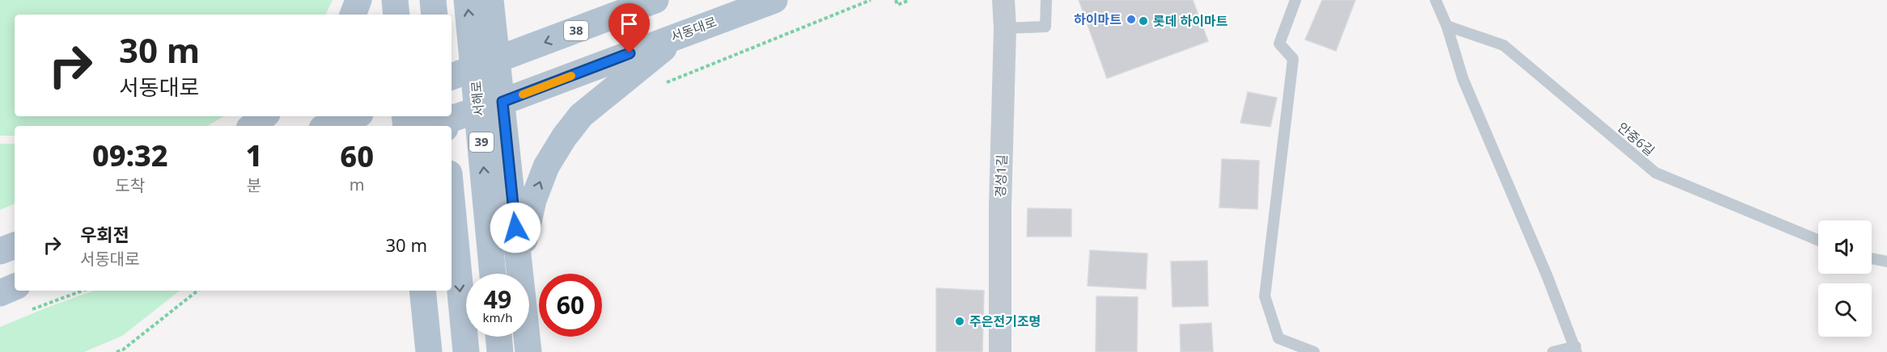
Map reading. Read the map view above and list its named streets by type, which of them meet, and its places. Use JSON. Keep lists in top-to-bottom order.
{
  "streets": {
    "main road": [
      "서동대로",
      "38",
      "서해로",
      "39"
    ],
    "street": ["경성1길"],
    "lane": ["안중6길"]
  },
  "places": ["하이마트", "롯데 하이마트", "주은전기조명"],
  "page": {
    "turn": ["30 m", "서동대로"],
    "eta": [
      "09:32",
      "도착",
      "1",
      "분",
      "60",
      "m"
    ],
    "list": [
      {
        "name": "우회전",
        "note": "서동대로",
        "value": "30 m"
      }
    ],
    "speed": "49 km/h",
    "limit": "60"
  }
}
